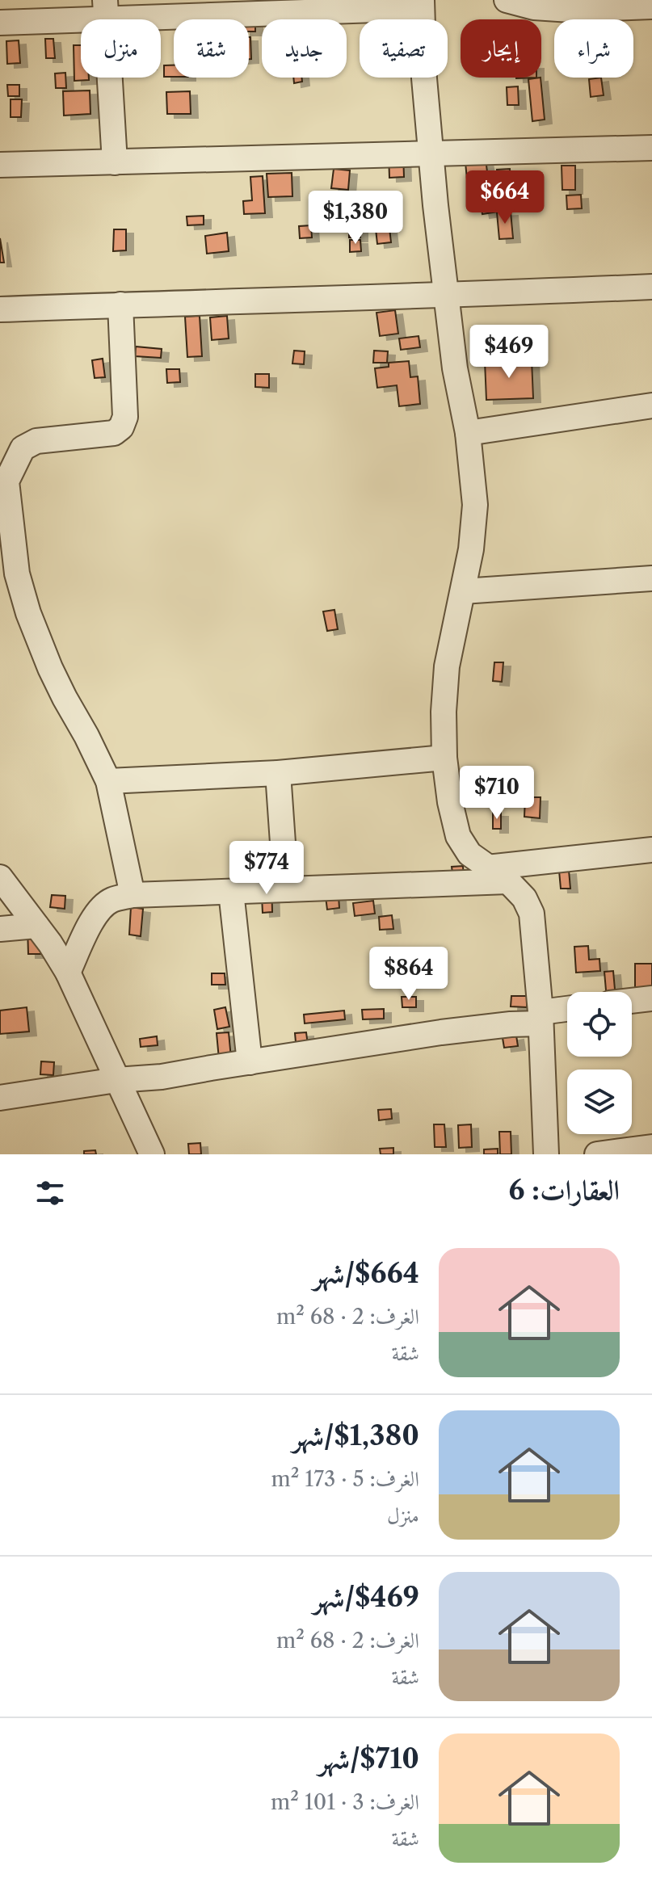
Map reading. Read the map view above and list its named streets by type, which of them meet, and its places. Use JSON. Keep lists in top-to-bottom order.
{
  "page": {
    "chip": [
      "شراء",
      "إيجار",
      "تصفية",
      "جديد",
      "شقة",
      "منزل"
    ],
    "price": [
      "$664",
      "$1,380",
      "$469",
      "$710",
      "$774",
      "$864"
    ],
    "heading": "العقارات: 6",
    "list": [
      {
        "name": "$664/شهر",
        "note": "الغرف: 2 · 68 m² · شقة"
      },
      {
        "name": "$1,380/شهر",
        "note": "الغرف: 5 · 173 m² · منزل"
      },
      {
        "name": "$469/شهر",
        "note": "الغرف: 2 · 68 m² · شقة"
      },
      {
        "name": "$710/شهر",
        "note": "الغرف: 3 · 101 m² · شقة"
      }
    ]
  }
}
